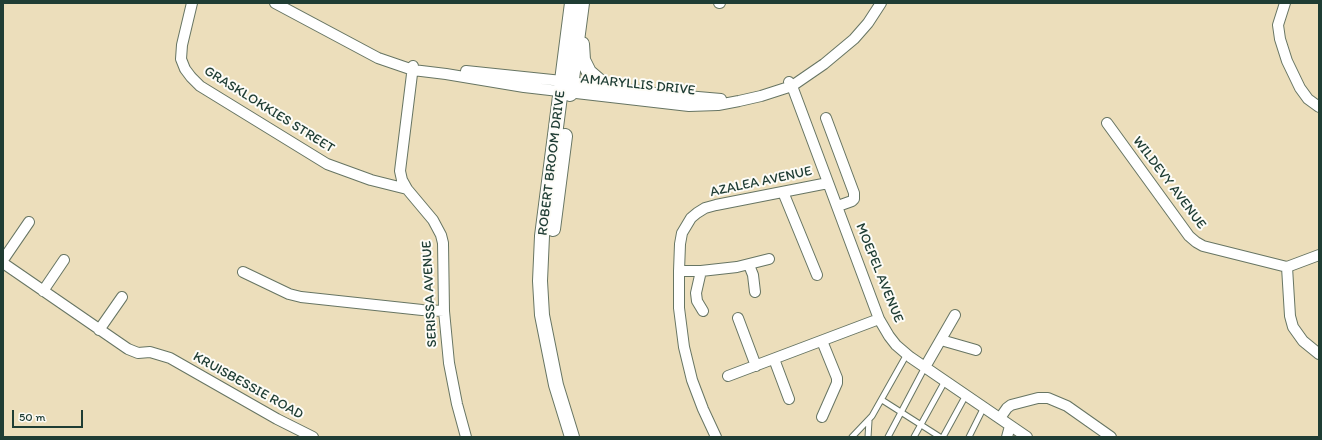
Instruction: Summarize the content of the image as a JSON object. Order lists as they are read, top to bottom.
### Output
{
  "streets": {
    "street": [
      "AMARYLLIS DRIVE",
      "GRASKLOKKIES STREET",
      "ROBERT BROOM DRIVE",
      "AZALEA AVENUE",
      "WILDEVY AVENUE",
      "MOEPEL AVENUE",
      "SERISSA AVENUE",
      "KRUISBESSIE ROAD"
    ]
  },
  "crossings": [
    ["AMARYLLIS DRIVE", "ROBERT BROOM DRIVE"],
    ["AMARYLLIS DRIVE", "MOEPEL AVENUE"],
    ["AMARYLLIS DRIVE", "SERISSA AVENUE"],
    ["GRASKLOKKIES STREET", "SERISSA AVENUE"],
    ["AZALEA AVENUE", "MOEPEL AVENUE"]
  ],
  "scale_bar": "50 m"
}
